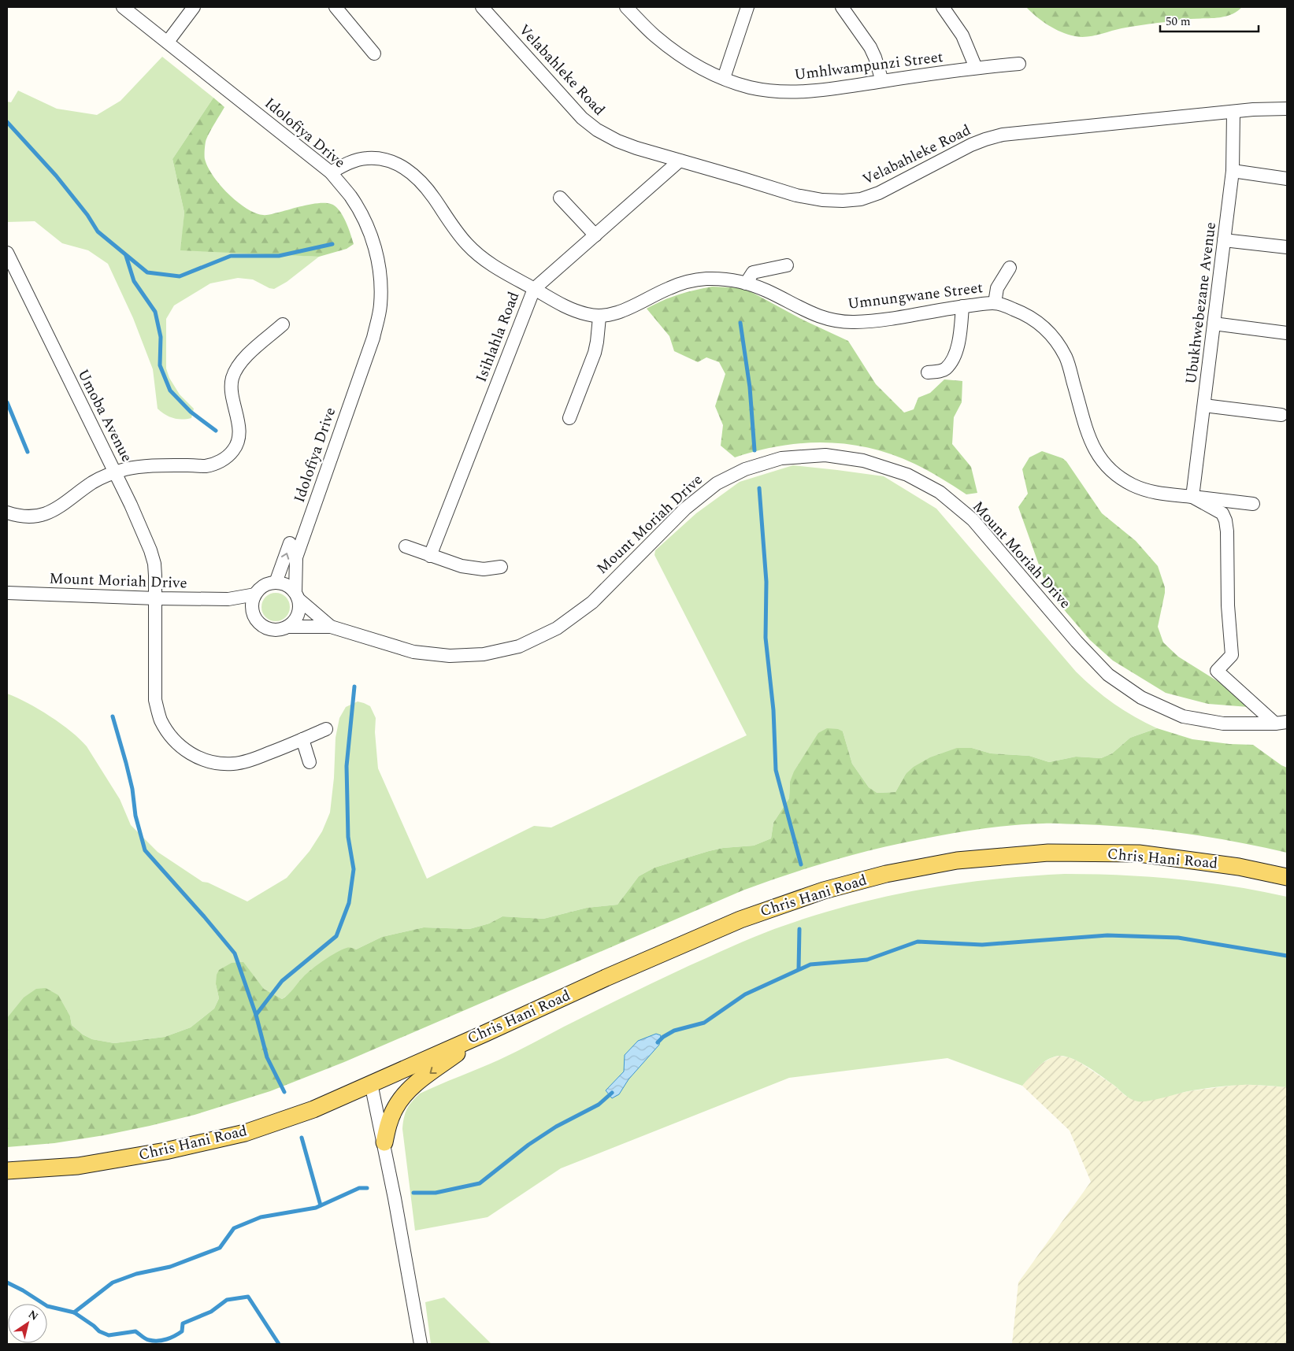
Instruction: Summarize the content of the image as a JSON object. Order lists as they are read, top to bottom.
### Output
{
  "streets": {
    "main road": ["Chris Hani Road"],
    "street": [
      "Umhlwampunzi Street",
      "Velabahleke Road",
      "Idolofiya Drive",
      "Umnungwane Street",
      "Ubukhwebezane Avenue",
      "Isihlahla Road",
      "Umoba Avenue",
      "Mount Moriah Drive"
    ]
  },
  "crossings": [
    ["Velabahleke Road", "Ubukhwebezane Avenue"],
    ["Velabahleke Road", "Isihlahla Road"],
    ["Idolofiya Drive", "Umnungwane Street"],
    ["Idolofiya Drive", "Mount Moriah Drive"],
    ["Umnungwane Street", "Ubukhwebezane Avenue"],
    ["Umnungwane Street", "Isihlahla Road"],
    ["Umnungwane Street", "Mount Moriah Drive"],
    ["Umoba Avenue", "Mount Moriah Drive"]
  ],
  "scale_bar": "50 m",
  "north": "top right"
}
